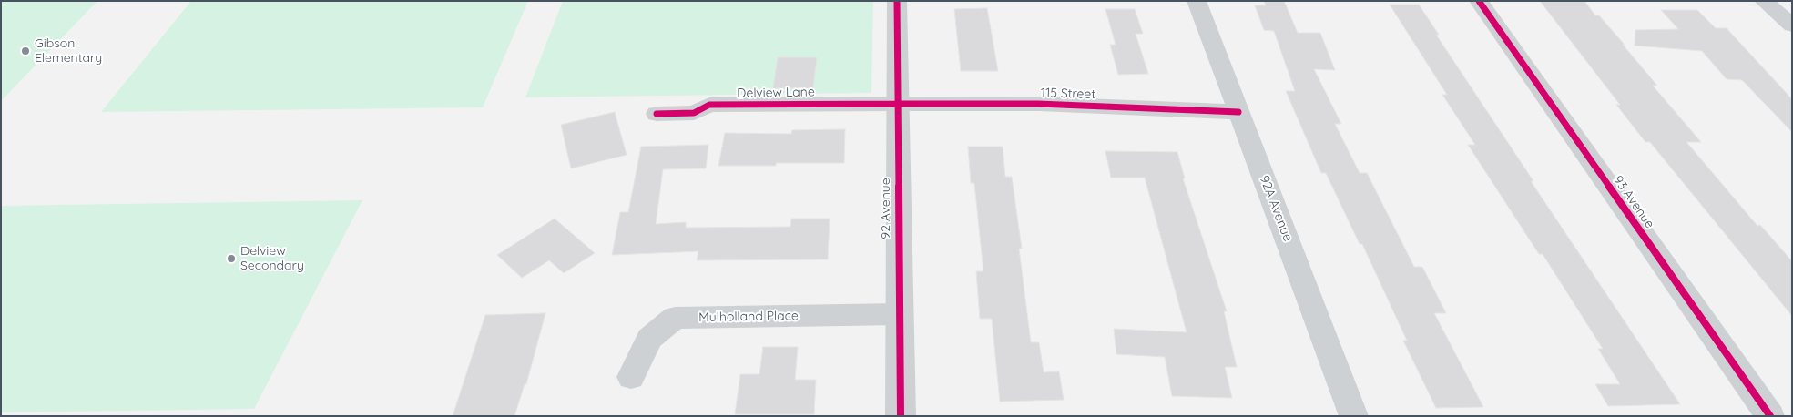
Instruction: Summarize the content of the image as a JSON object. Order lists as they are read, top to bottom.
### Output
{
  "streets": {
    "street": [
      "Delview Lane",
      "115 Street",
      "93 Avenue",
      "92 Avenue",
      "92A Avenue",
      "Mulholland Place"
    ]
  },
  "crossings": [
    ["Delview Lane", "115 Street"],
    ["Delview Lane", "92 Avenue"],
    ["115 Street", "92 Avenue"],
    ["115 Street", "92A Avenue"],
    ["92 Avenue", "Mulholland Place"]
  ],
  "places": ["Gibson Elementary", "Delview Secondary"]
}
